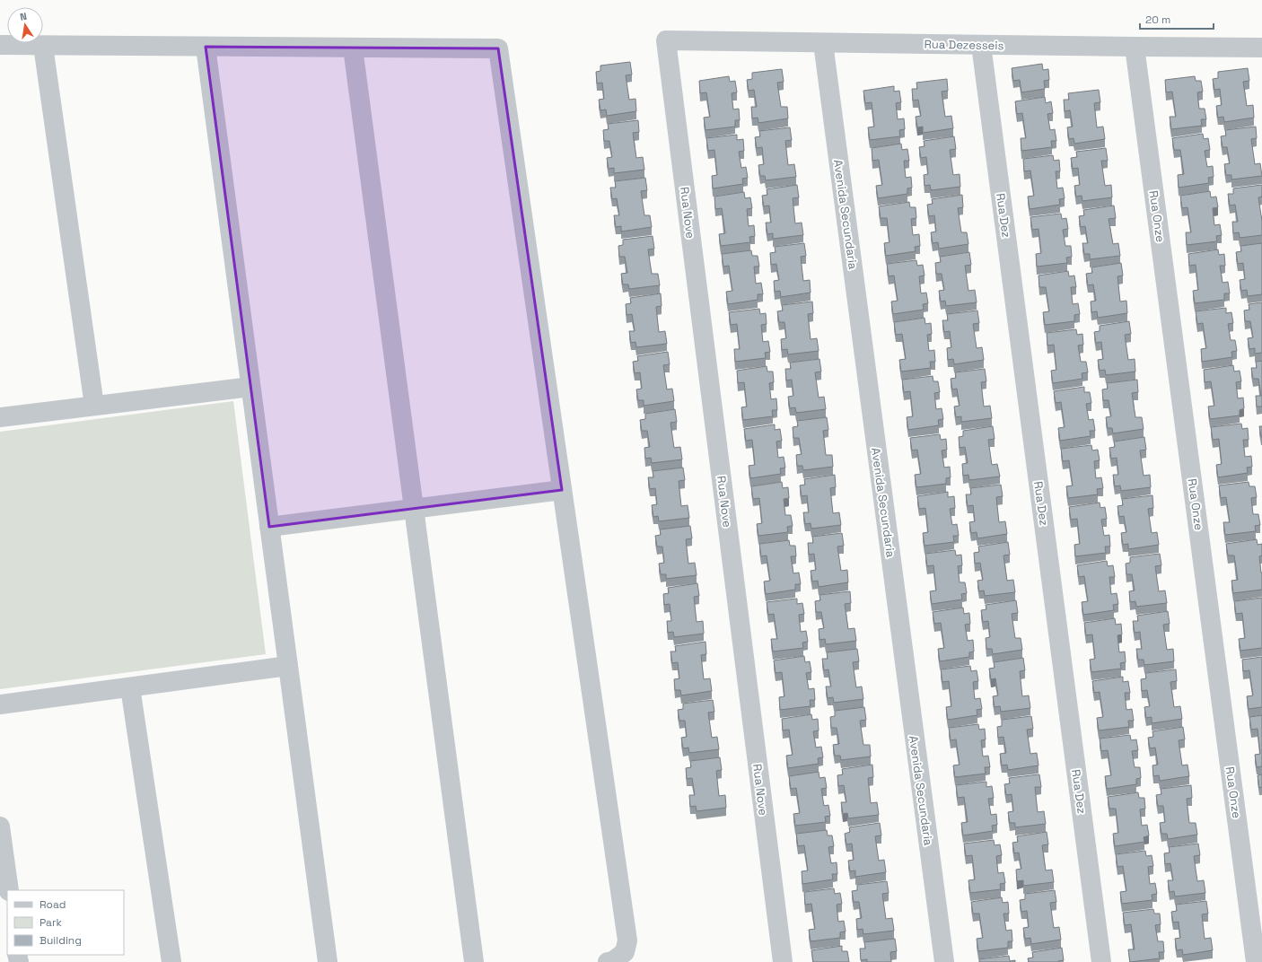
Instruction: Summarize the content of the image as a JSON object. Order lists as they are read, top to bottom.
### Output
{
  "streets": {
    "street": [
      "Rua Dezesseis",
      "Rua Nove",
      "Avenida Secundaria",
      "Rua Dez",
      "Rua Onze"
    ]
  },
  "crossings": [
    ["Rua Dezesseis", "Rua Nove"],
    ["Rua Dezesseis", "Avenida Secundaria"],
    ["Rua Dezesseis", "Rua Dez"],
    ["Rua Dezesseis", "Rua Onze"]
  ],
  "legend": ["Road", "Park", "Building"],
  "scale_bar": "20 m",
  "north": "top"
}
